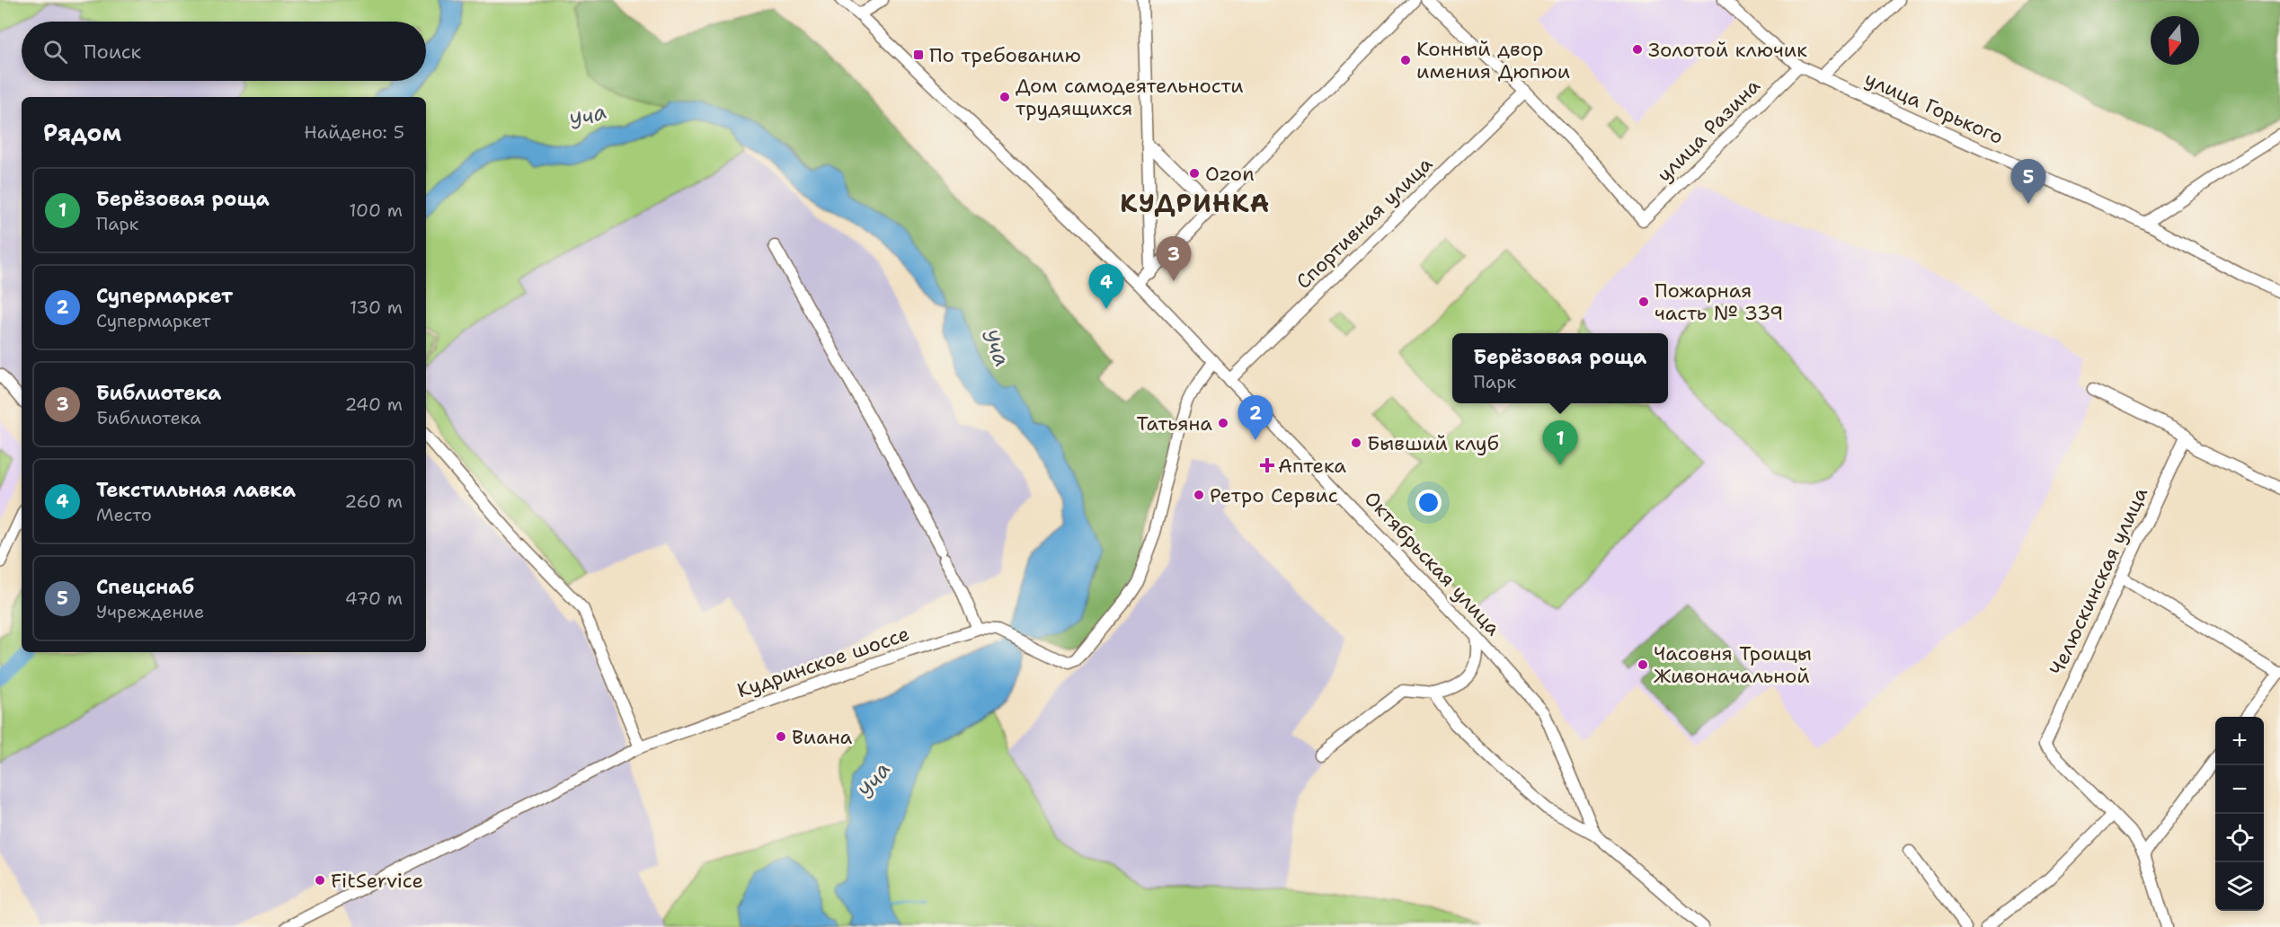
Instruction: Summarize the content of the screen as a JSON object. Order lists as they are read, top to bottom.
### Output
{
  "streets": {
    "street": [
      "улица Горького",
      "улица Разина",
      "Спортивная улица",
      "Октябрьская улица",
      "Челюскинская улица",
      "Кудринское шоссе"
    ]
  },
  "crossings": [
    ["улица Горького", "улица Разина"],
    ["улица Разина", "Спортивная улица"],
    ["Спортивная улица", "Октябрьская улица"],
    ["Октябрьская улица", "Кудринское шоссе"]
  ],
  "districts": ["КУДРИНКА"],
  "water": ["Уча"],
  "places": {
    "other": [
      "Золотой ключик",
      "Конный двор имения Дюпюи",
      "Дом самодеятельности трудящихся",
      "Ozon",
      "Пожарная часть № 339",
      "Татьяна",
      "Бывший клуб",
      "Ретро Сервис",
      "Часовня Троицы Живоначальной",
      "Виана",
      "FitService"
    ],
    "transit": ["По требованию"],
    "health": ["Аптека"]
  },
  "north": "bottom",
  "page": {
    "search": "Поиск",
    "heading": ["Рядом", "Найдено: 5"],
    "pins": [
      "5",
      "3",
      "4",
      "2",
      "1"
    ],
    "list": [
      {
        "mark": "1",
        "name": "Берёзовая роща",
        "note": "Парк",
        "value": "100 m"
      },
      {
        "mark": "2",
        "name": "Супермаркет",
        "note": "Супермаркет",
        "value": "130 m"
      },
      {
        "mark": "3",
        "name": "Библиотека",
        "note": "Библиотека",
        "value": "240 m"
      },
      {
        "mark": "4",
        "name": "Текстильная лавка",
        "note": "Место",
        "value": "260 m"
      },
      {
        "mark": "5",
        "name": "Спецснаб",
        "note": "Учреждение",
        "value": "470 m"
      }
    ],
    "popup": ["Берёзовая роща", "Парк"],
    "map_buttons": ["+", "−"]
  }
}
